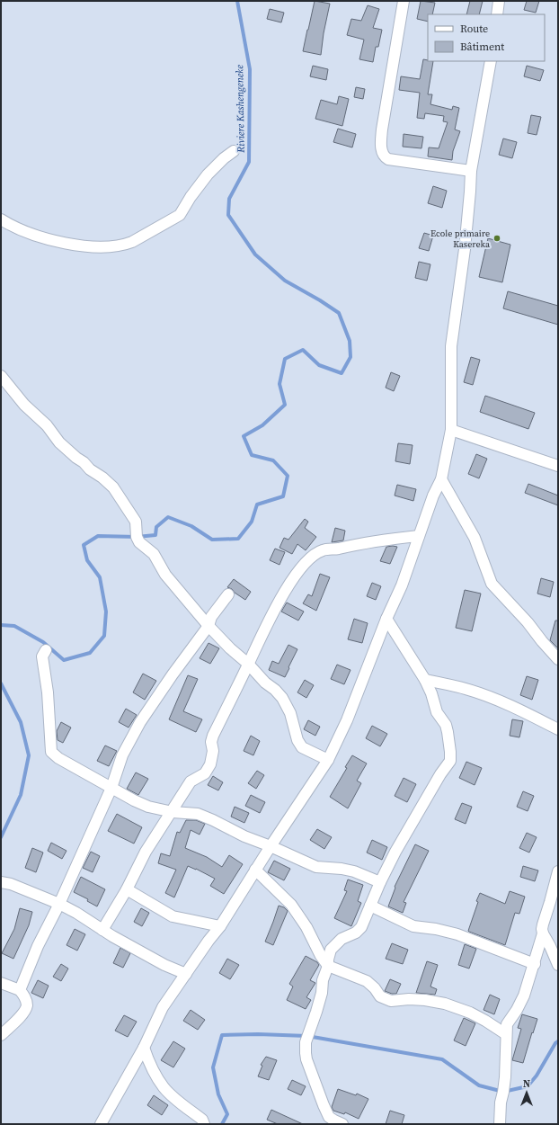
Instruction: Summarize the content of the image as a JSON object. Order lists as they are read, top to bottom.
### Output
{
  "water": ["Riviere Kashengeneke"],
  "places": ["Ecole primaire Kasereka"],
  "legend": ["Route", "Bâtiment"],
  "north": "top"
}
